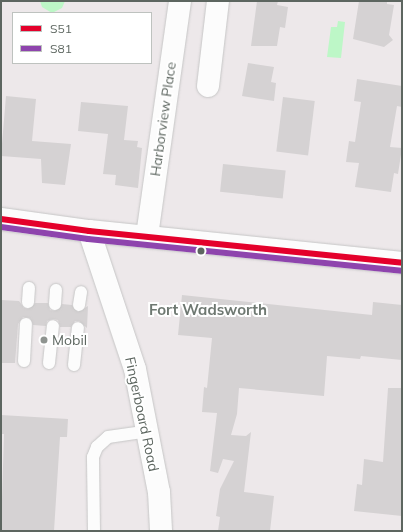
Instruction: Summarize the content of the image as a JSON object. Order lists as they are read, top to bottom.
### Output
{
  "streets": {
    "street": ["Harborview Place", "Fingerboard Road"]
  },
  "districts": ["Fort Wadsworth"],
  "places": ["Mobil"],
  "lines": ["transit line S51", "transit line S81"],
  "legend": ["S51", "S81"]
}
